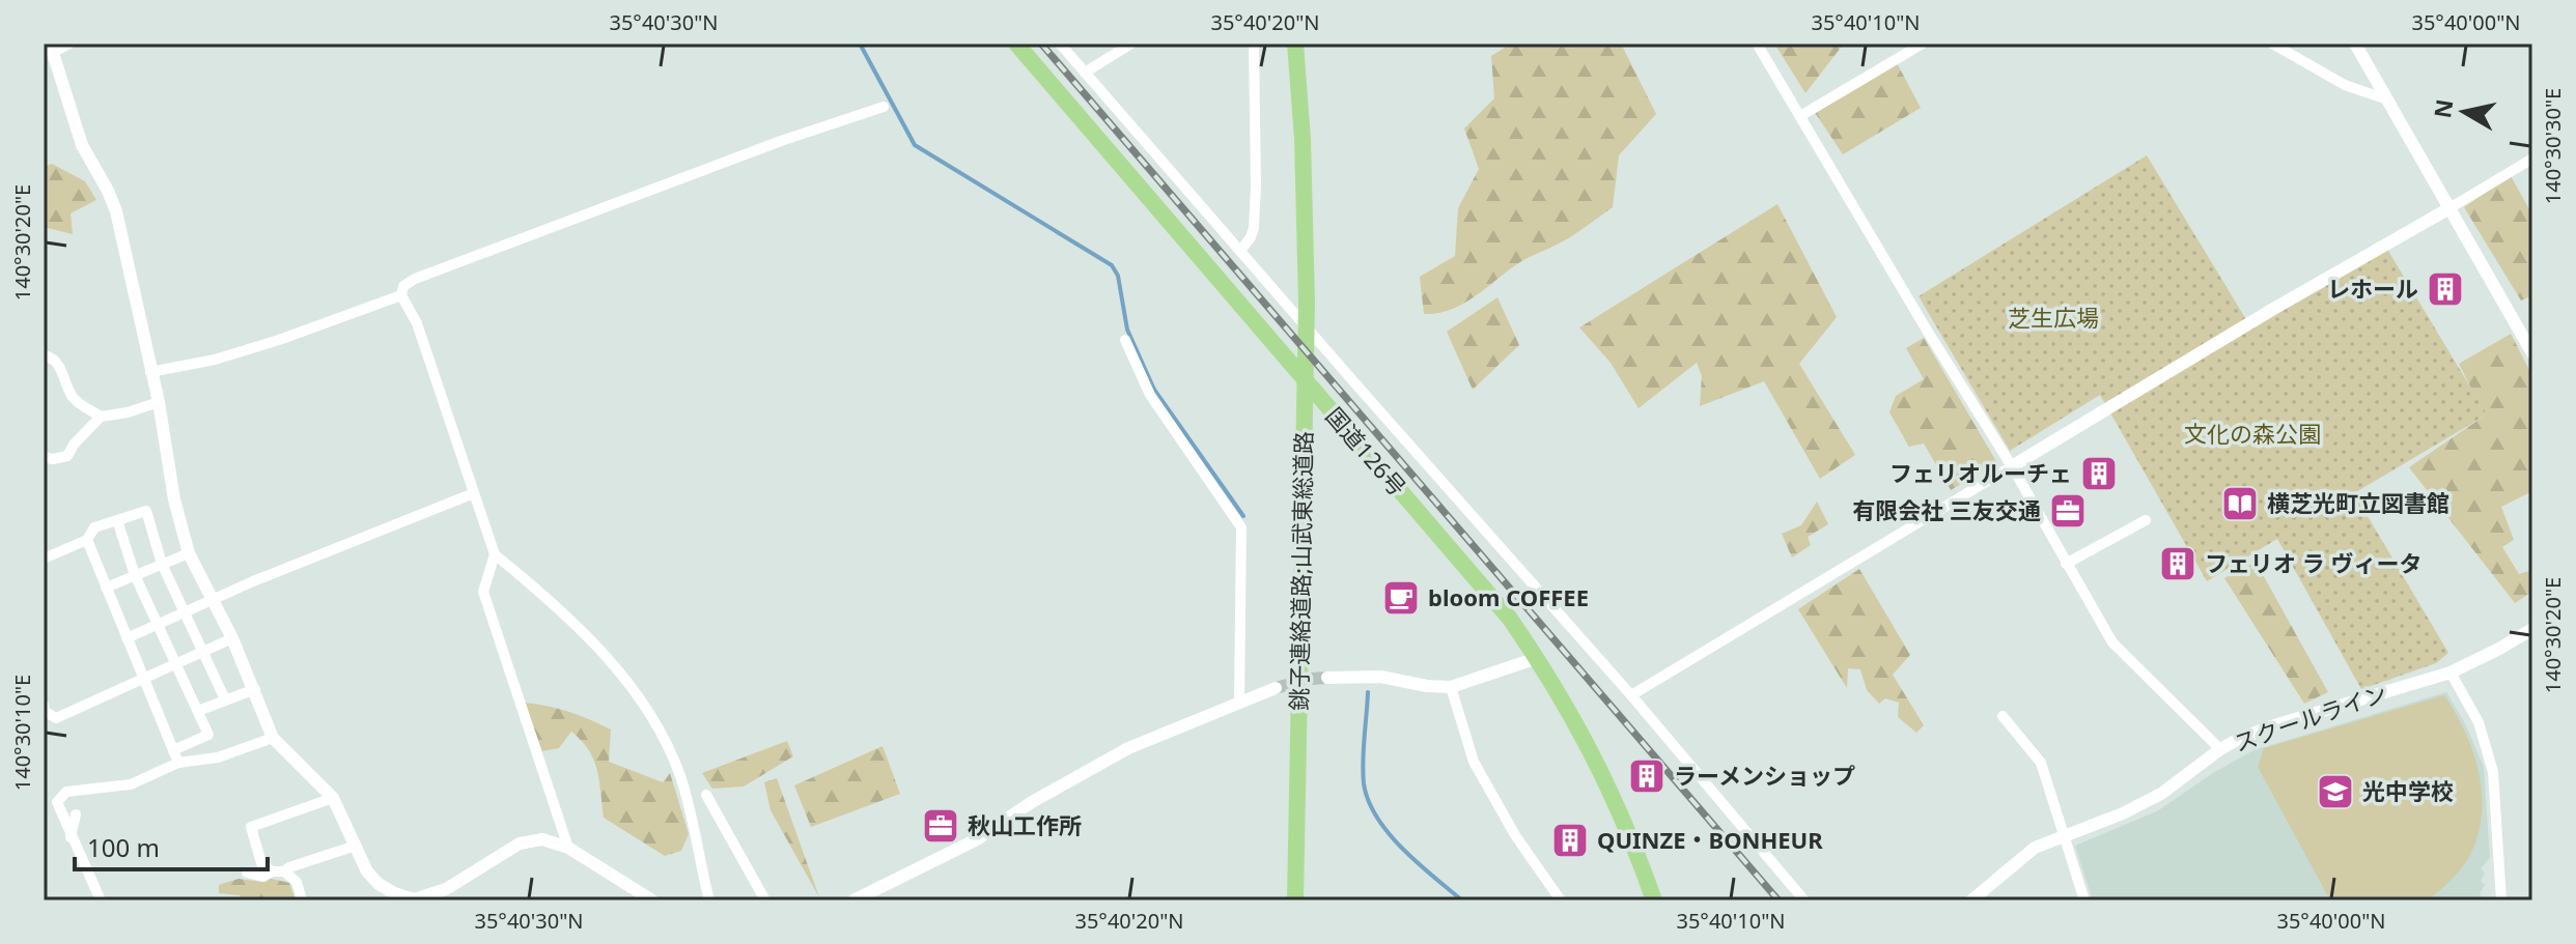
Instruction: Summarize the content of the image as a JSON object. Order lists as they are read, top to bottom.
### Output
{
  "streets": {
    "highway": ["国道126号", "銚子連絡道路;山武東総道路"],
    "street": ["スクールライン"]
  },
  "parks": ["芝生広場", "文化の森公園"],
  "places": {
    "building": [
      "レホール",
      "フェリオルーチェ",
      "フェリオ ラ ヴィータ",
      "ラーメンショップ",
      "QUINZE・BONHEUR"
    ],
    "library": ["横芝光町立図書館"],
    "office": ["有限会社 三友交通", "秋山工作所"],
    "cafe": ["bloom COFFEE"],
    "school or university": ["光中学校"]
  },
  "scale_bar": "100 m",
  "north": "left",
  "coordinates": [
    "35°40'30\"N",
    "35°40'20\"N",
    "35°40'10\"N",
    "35°40'00\"N",
    "140°30'30\"E",
    "140°30'20\"E",
    "140°30'10\"E"
  ]
}
